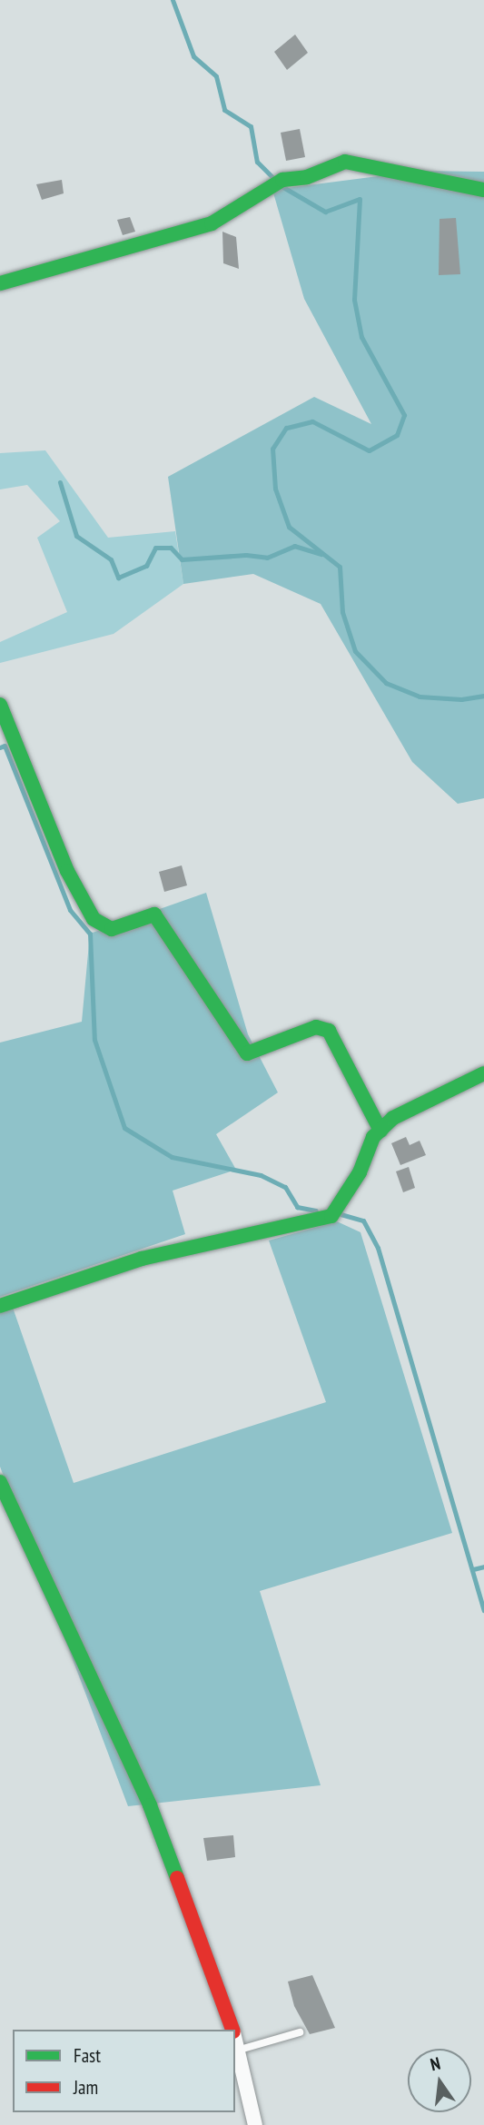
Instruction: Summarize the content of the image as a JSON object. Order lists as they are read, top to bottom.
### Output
{
  "legend": ["Fast", "Jam"],
  "north": "top"
}
